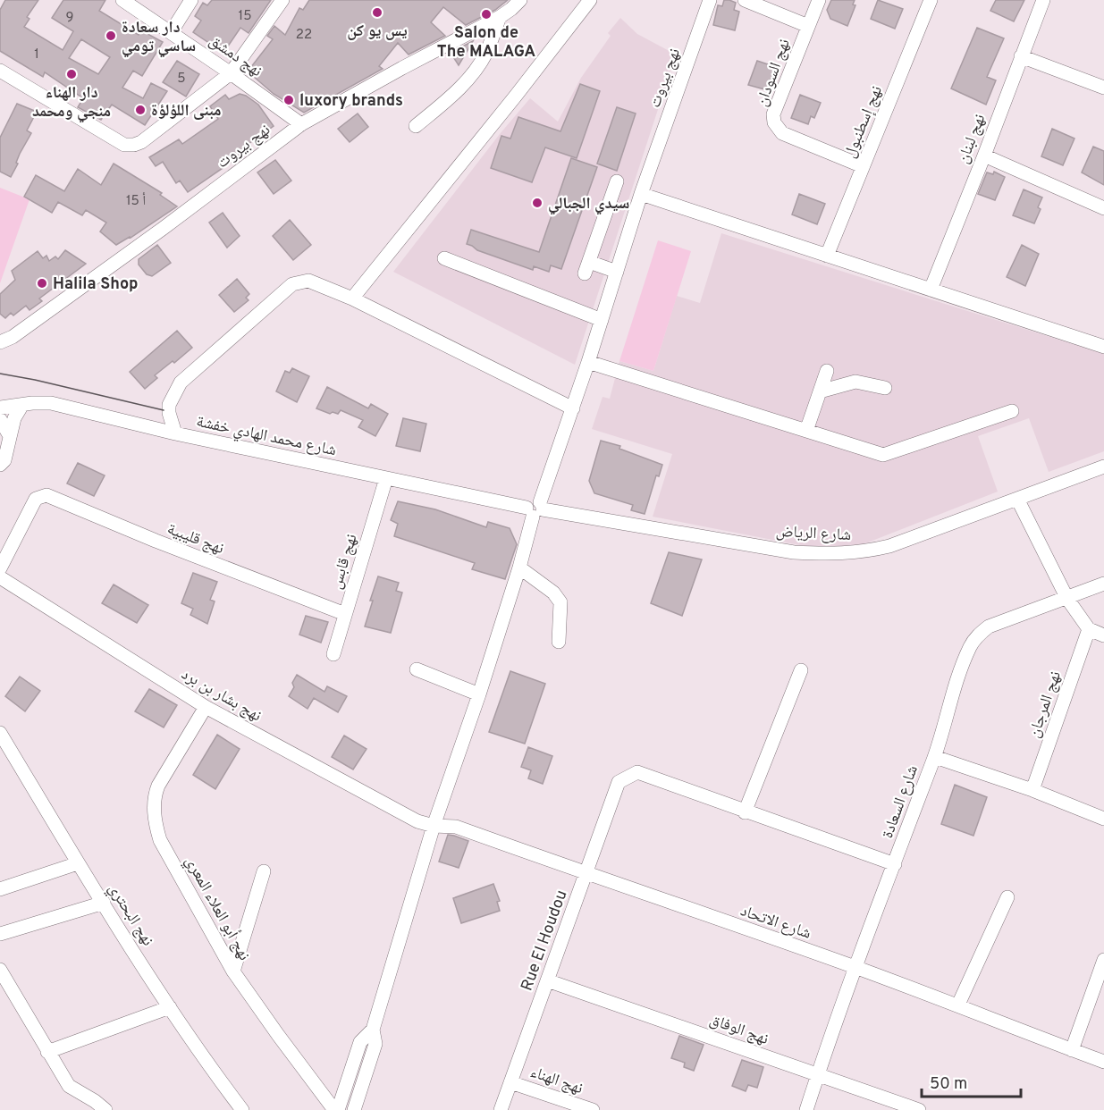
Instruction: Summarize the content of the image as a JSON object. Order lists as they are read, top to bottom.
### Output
{
  "streets": {
    "street": [
      "نهج دمشق",
      "نهج السودان",
      "نهج بيروت",
      "نهج إسطنبول",
      "نهج لبنان",
      "شارع محمد الهادي خفشة",
      "شارع الرياض",
      "نهج قليبية",
      "نهج قابس",
      "نهج بشار بن برد",
      "نهج المرجان",
      "شارع السعادة",
      "نهج أبو العلاء المعري",
      "نهج البحتري",
      "شارع الاتحاد",
      "Rue El Houdou",
      "نهج الوفاق",
      "نهج الهناء"
    ]
  },
  "crossings": [
    ["نهج دمشق", "نهج بيروت"],
    ["نهج السودان", "نهج إسطنبول"],
    ["نهج بيروت", "شارع محمد الهادي خفشة"],
    ["نهج بيروت", "شارع الرياض"],
    ["نهج بيروت", "نهج بشار بن برد"],
    ["نهج بيروت", "شارع الاتحاد"],
    ["شارع محمد الهادي خفشة", "شارع الرياض"],
    ["شارع محمد الهادي خفشة", "نهج قابس"],
    ["نهج قليبية", "نهج قابس"],
    ["نهج بشار بن برد", "نهج أبو العلاء المعري"],
    ["نهج بشار بن برد", "شارع الاتحاد"],
    ["شارع السعادة", "شارع الاتحاد"],
    ["شارع السعادة", "نهج الوفاق"],
    ["شارع الاتحاد", "Rue El Houdou"],
    ["Rue El Houdou", "نهج الوفاق"],
    ["Rue El Houdou", "نهج الهناء"]
  ],
  "places": [
    "يس يو كن",
    "Salon de The MALAGA",
    "دار سعادة ساسي تومي",
    "دار الهناء منجي ومحمد",
    "luxory brands",
    "مبنى اللؤلؤة",
    "سيدي الجبالي",
    "Halila Shop"
  ],
  "house_numbers": [
    "15",
    "9",
    "22",
    "1",
    "5",
    "15 أ"
  ],
  "scale_bar": "50 m"
}
